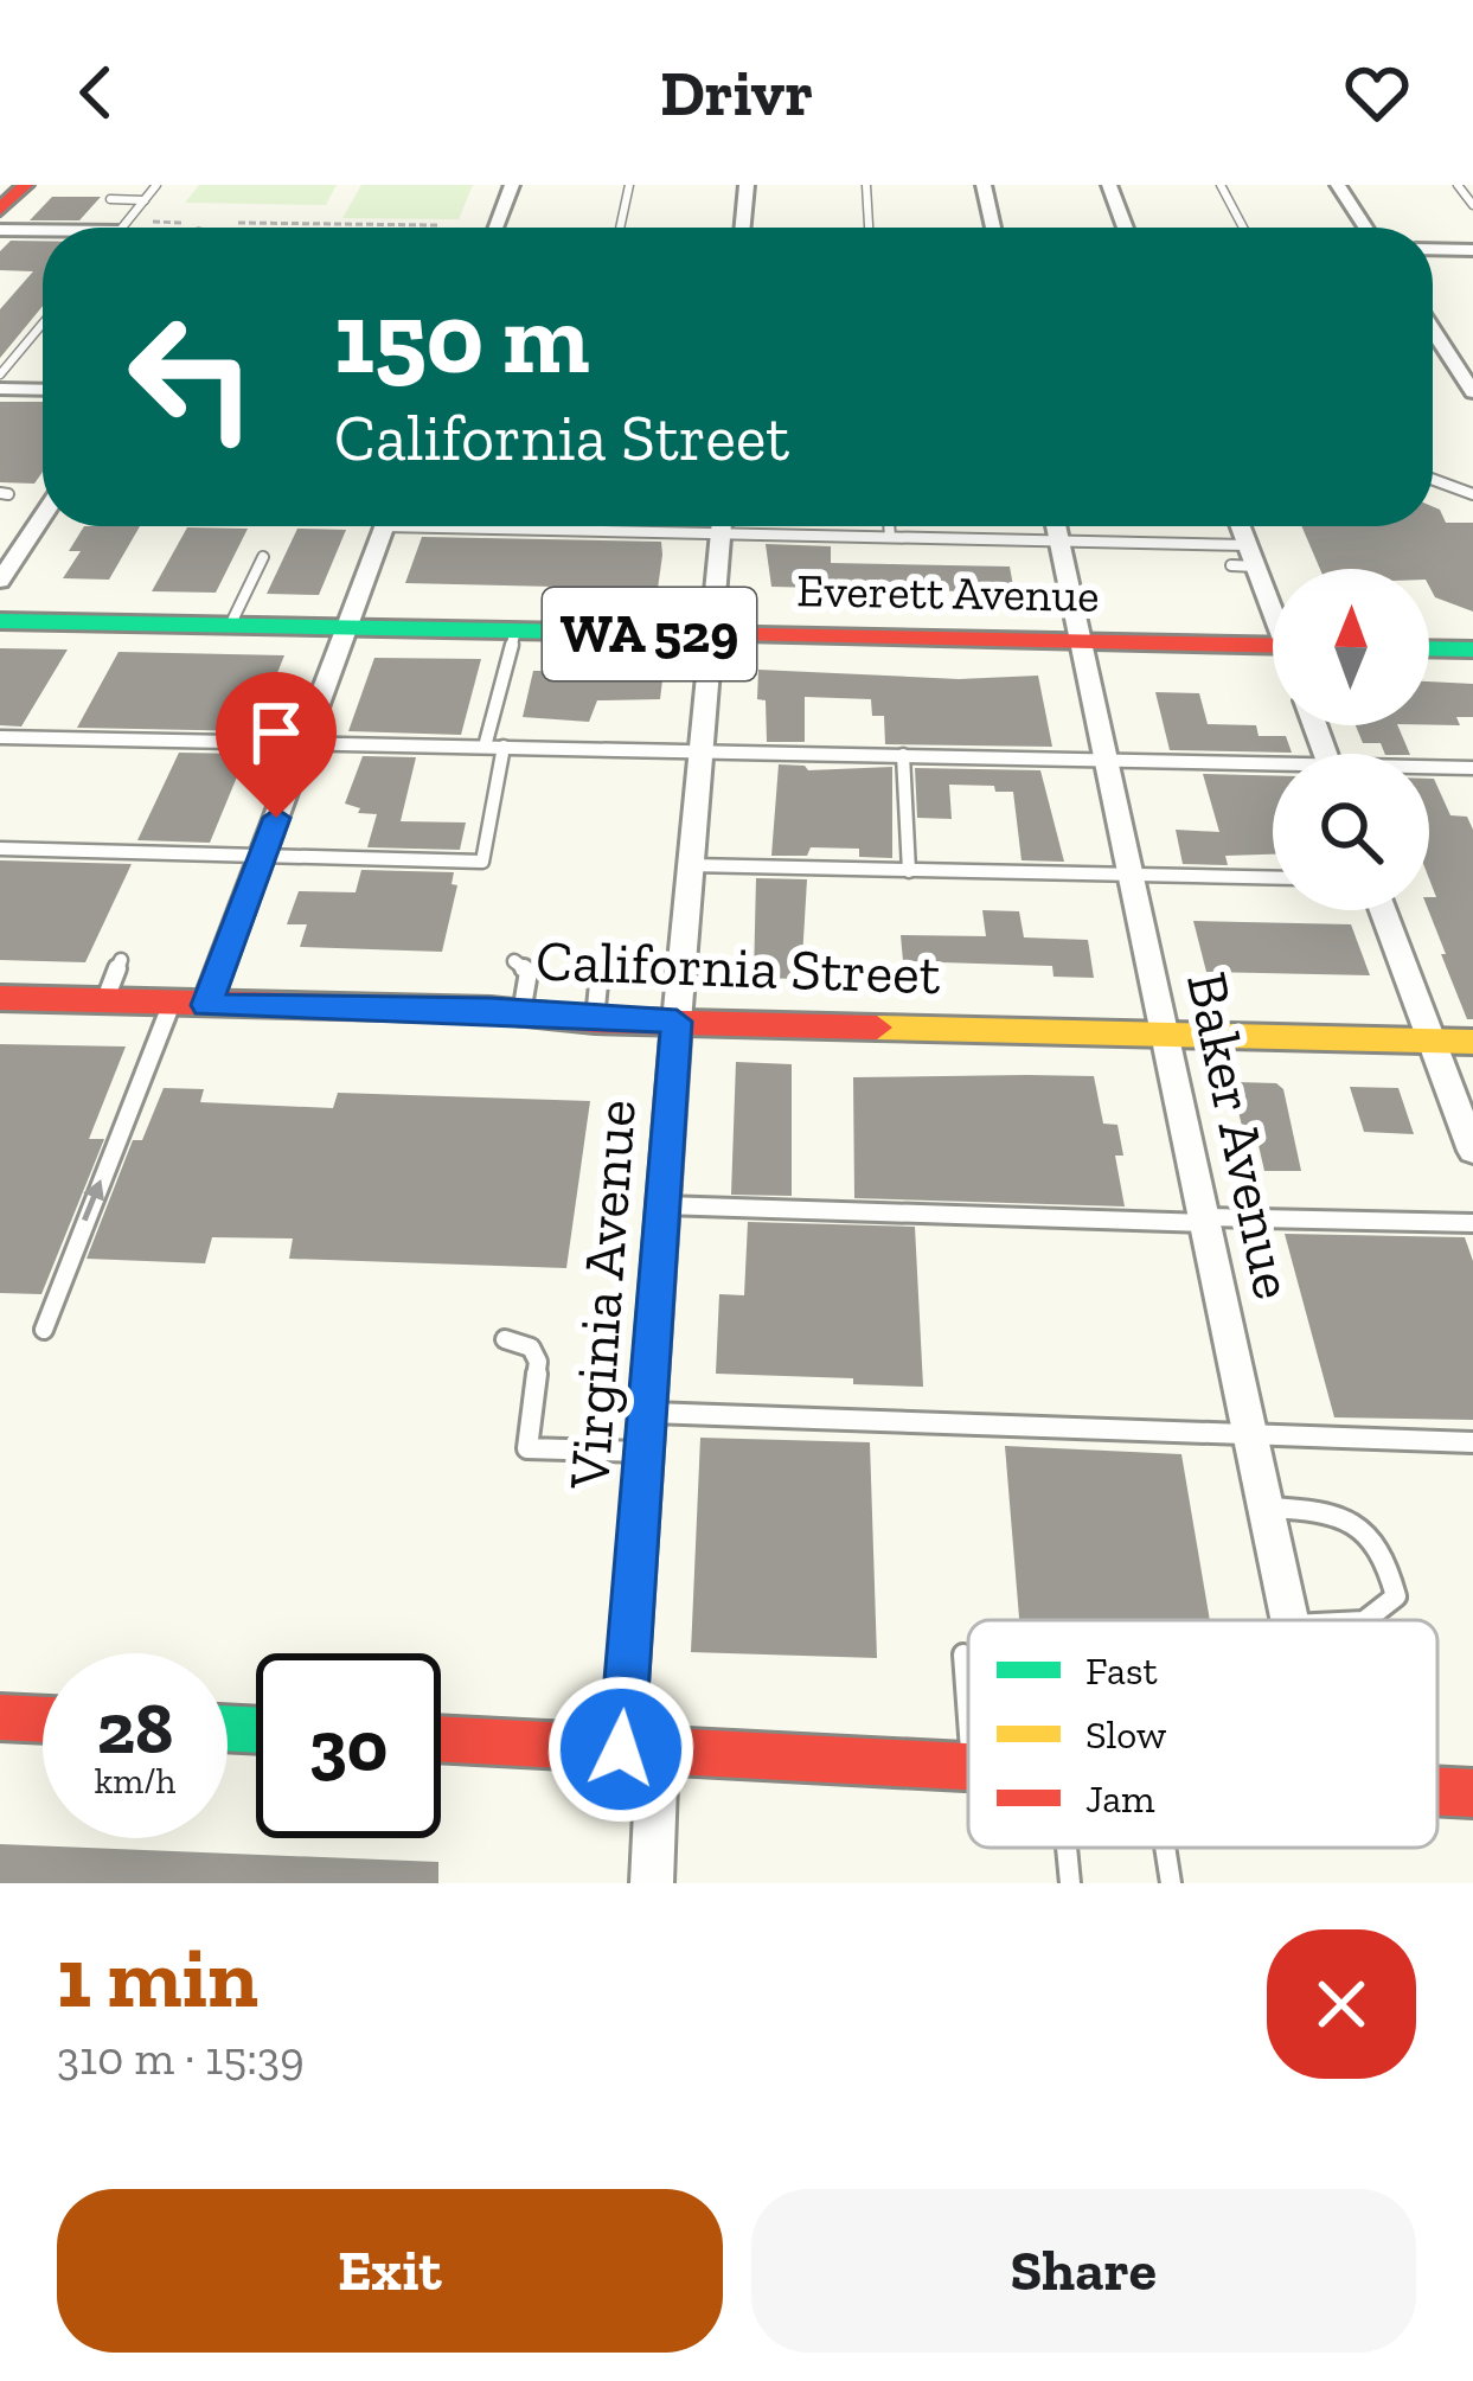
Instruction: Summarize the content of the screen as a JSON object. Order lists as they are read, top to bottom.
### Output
{
  "streets": {
    "main road": ["Everett Avenue", "WA 529", "California Street"],
    "street": ["Baker Avenue", "Virginia Avenue"]
  },
  "crossings": [
    ["Everett Avenue", "Baker Avenue"],
    ["Everett Avenue", "Virginia Avenue"],
    ["California Street", "Baker Avenue"],
    ["California Street", "Virginia Avenue"]
  ],
  "legend": ["Fast", "Slow", "Jam"],
  "north": "top",
  "page": {
    "header": "Drivr",
    "turn": ["150 m", "California Street"],
    "speed": "28 km/h",
    "limit": "30",
    "heading": ["1 min", "310 m · 15:39"],
    "buttons": ["Exit", "Share"]
  }
}
